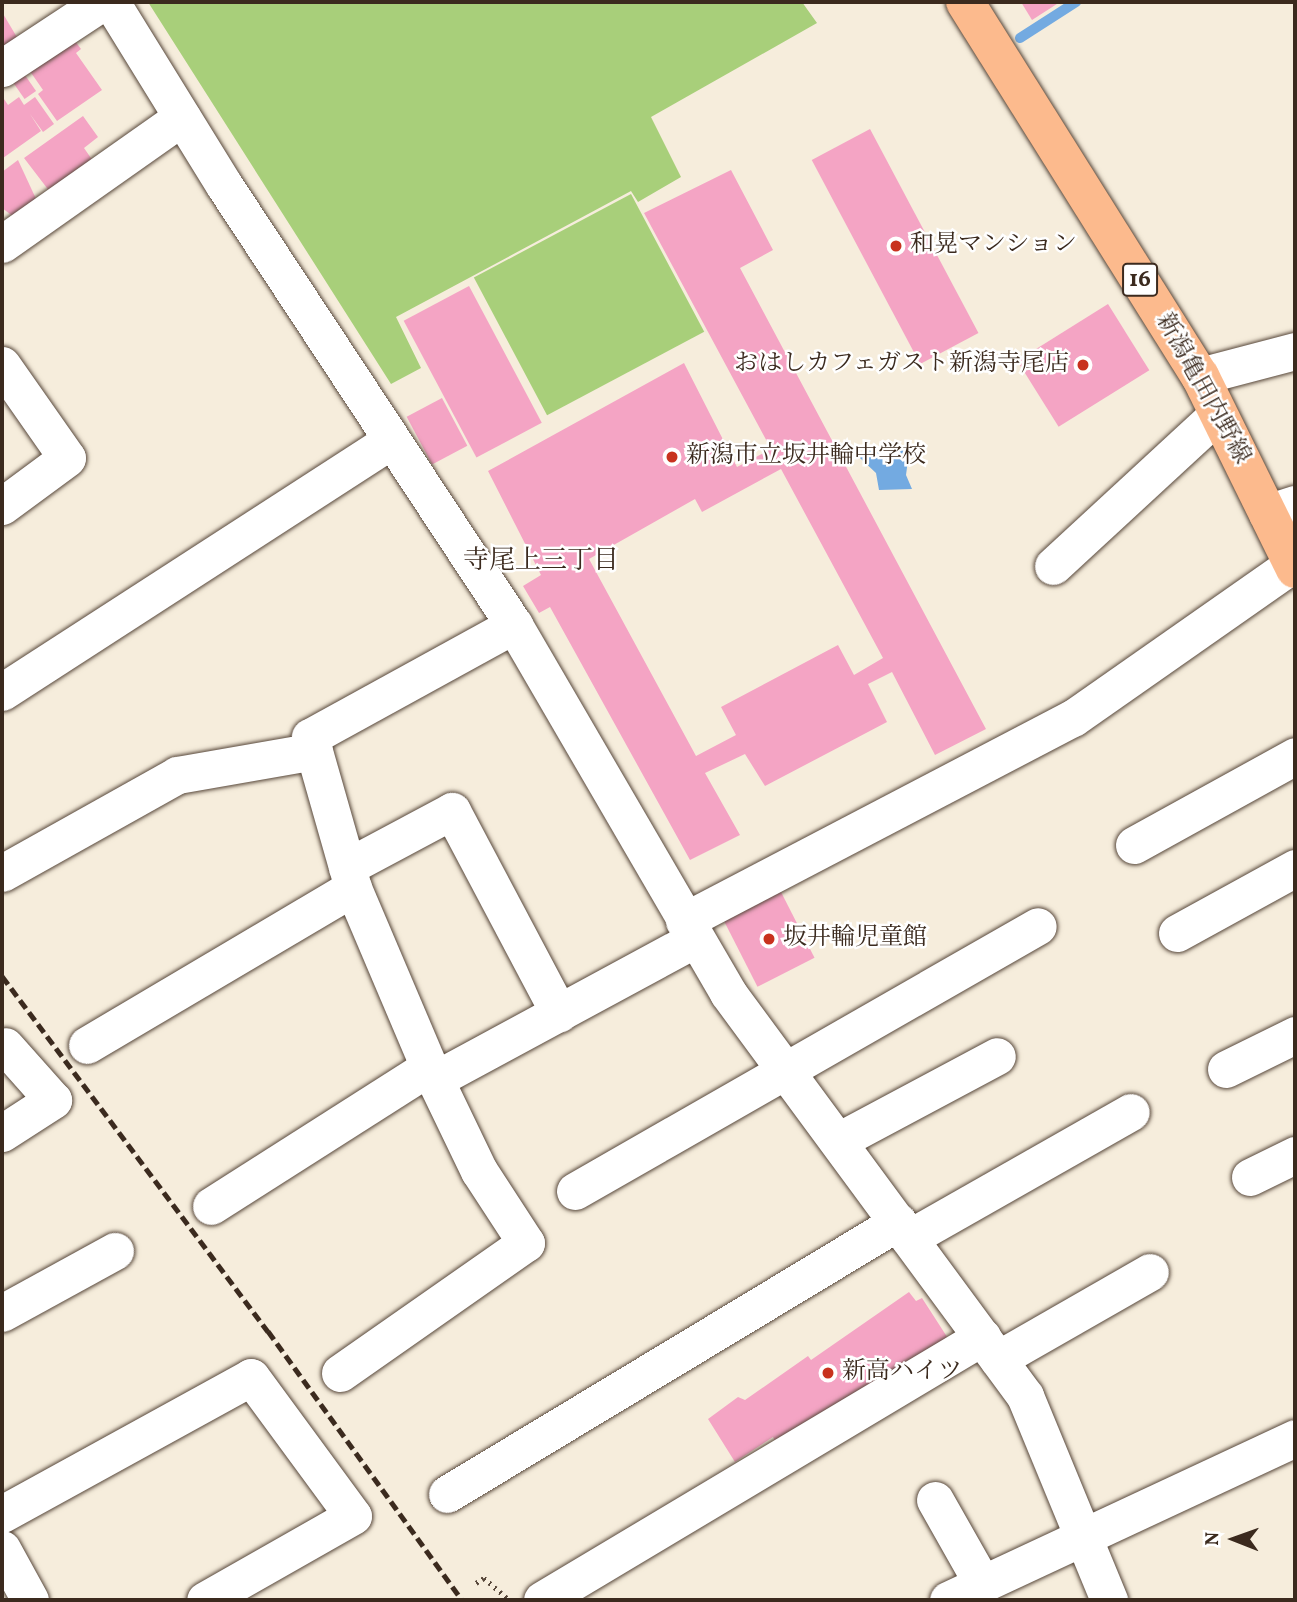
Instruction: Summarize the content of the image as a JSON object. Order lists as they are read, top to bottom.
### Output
{
  "streets": {
    "main road": ["16", "新潟亀田内野線"]
  },
  "districts": ["寺尾上三丁目"],
  "places": [
    "和晃マンション",
    "おはしカフェガスト新潟寺尾店",
    "新潟市立坂井輪中学校",
    "坂井輪児童館",
    "新高ハイツ"
  ],
  "north": "left"
}
